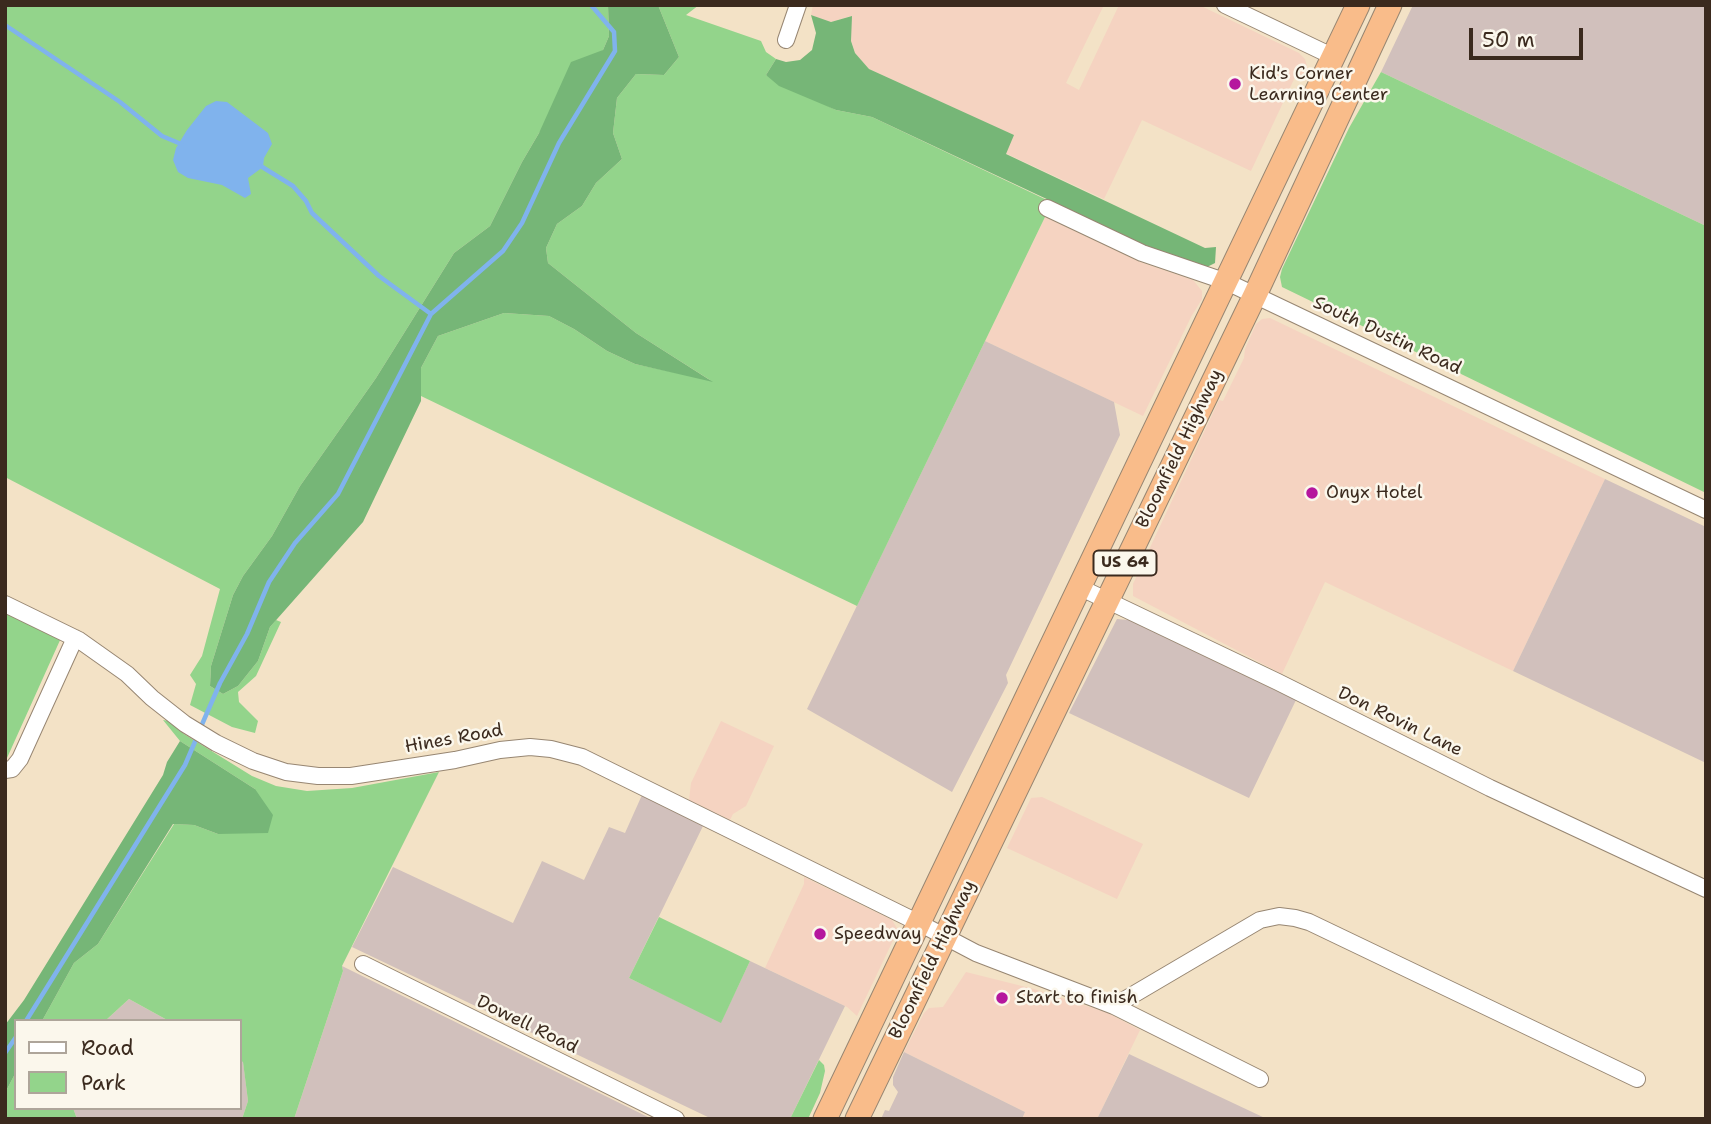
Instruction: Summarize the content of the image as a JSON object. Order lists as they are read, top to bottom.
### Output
{
  "streets": {
    "highway": ["Bloomfield Highway", "US 64"],
    "street": [
      "South Dustin Road",
      "Don Rovin Lane",
      "Hines Road",
      "Dowell Road"
    ]
  },
  "crossings": [
    ["South Dustin Road", "Bloomfield Highway"],
    ["Bloomfield Highway", "Don Rovin Lane"],
    ["Bloomfield Highway", "Hines Road"]
  ],
  "places": [
    "Kid's Corner Learning Center",
    "Onyx Hotel",
    "Speedway",
    "Start to finish"
  ],
  "legend": ["Road", "Park"],
  "scale_bar": "50 m"
}
